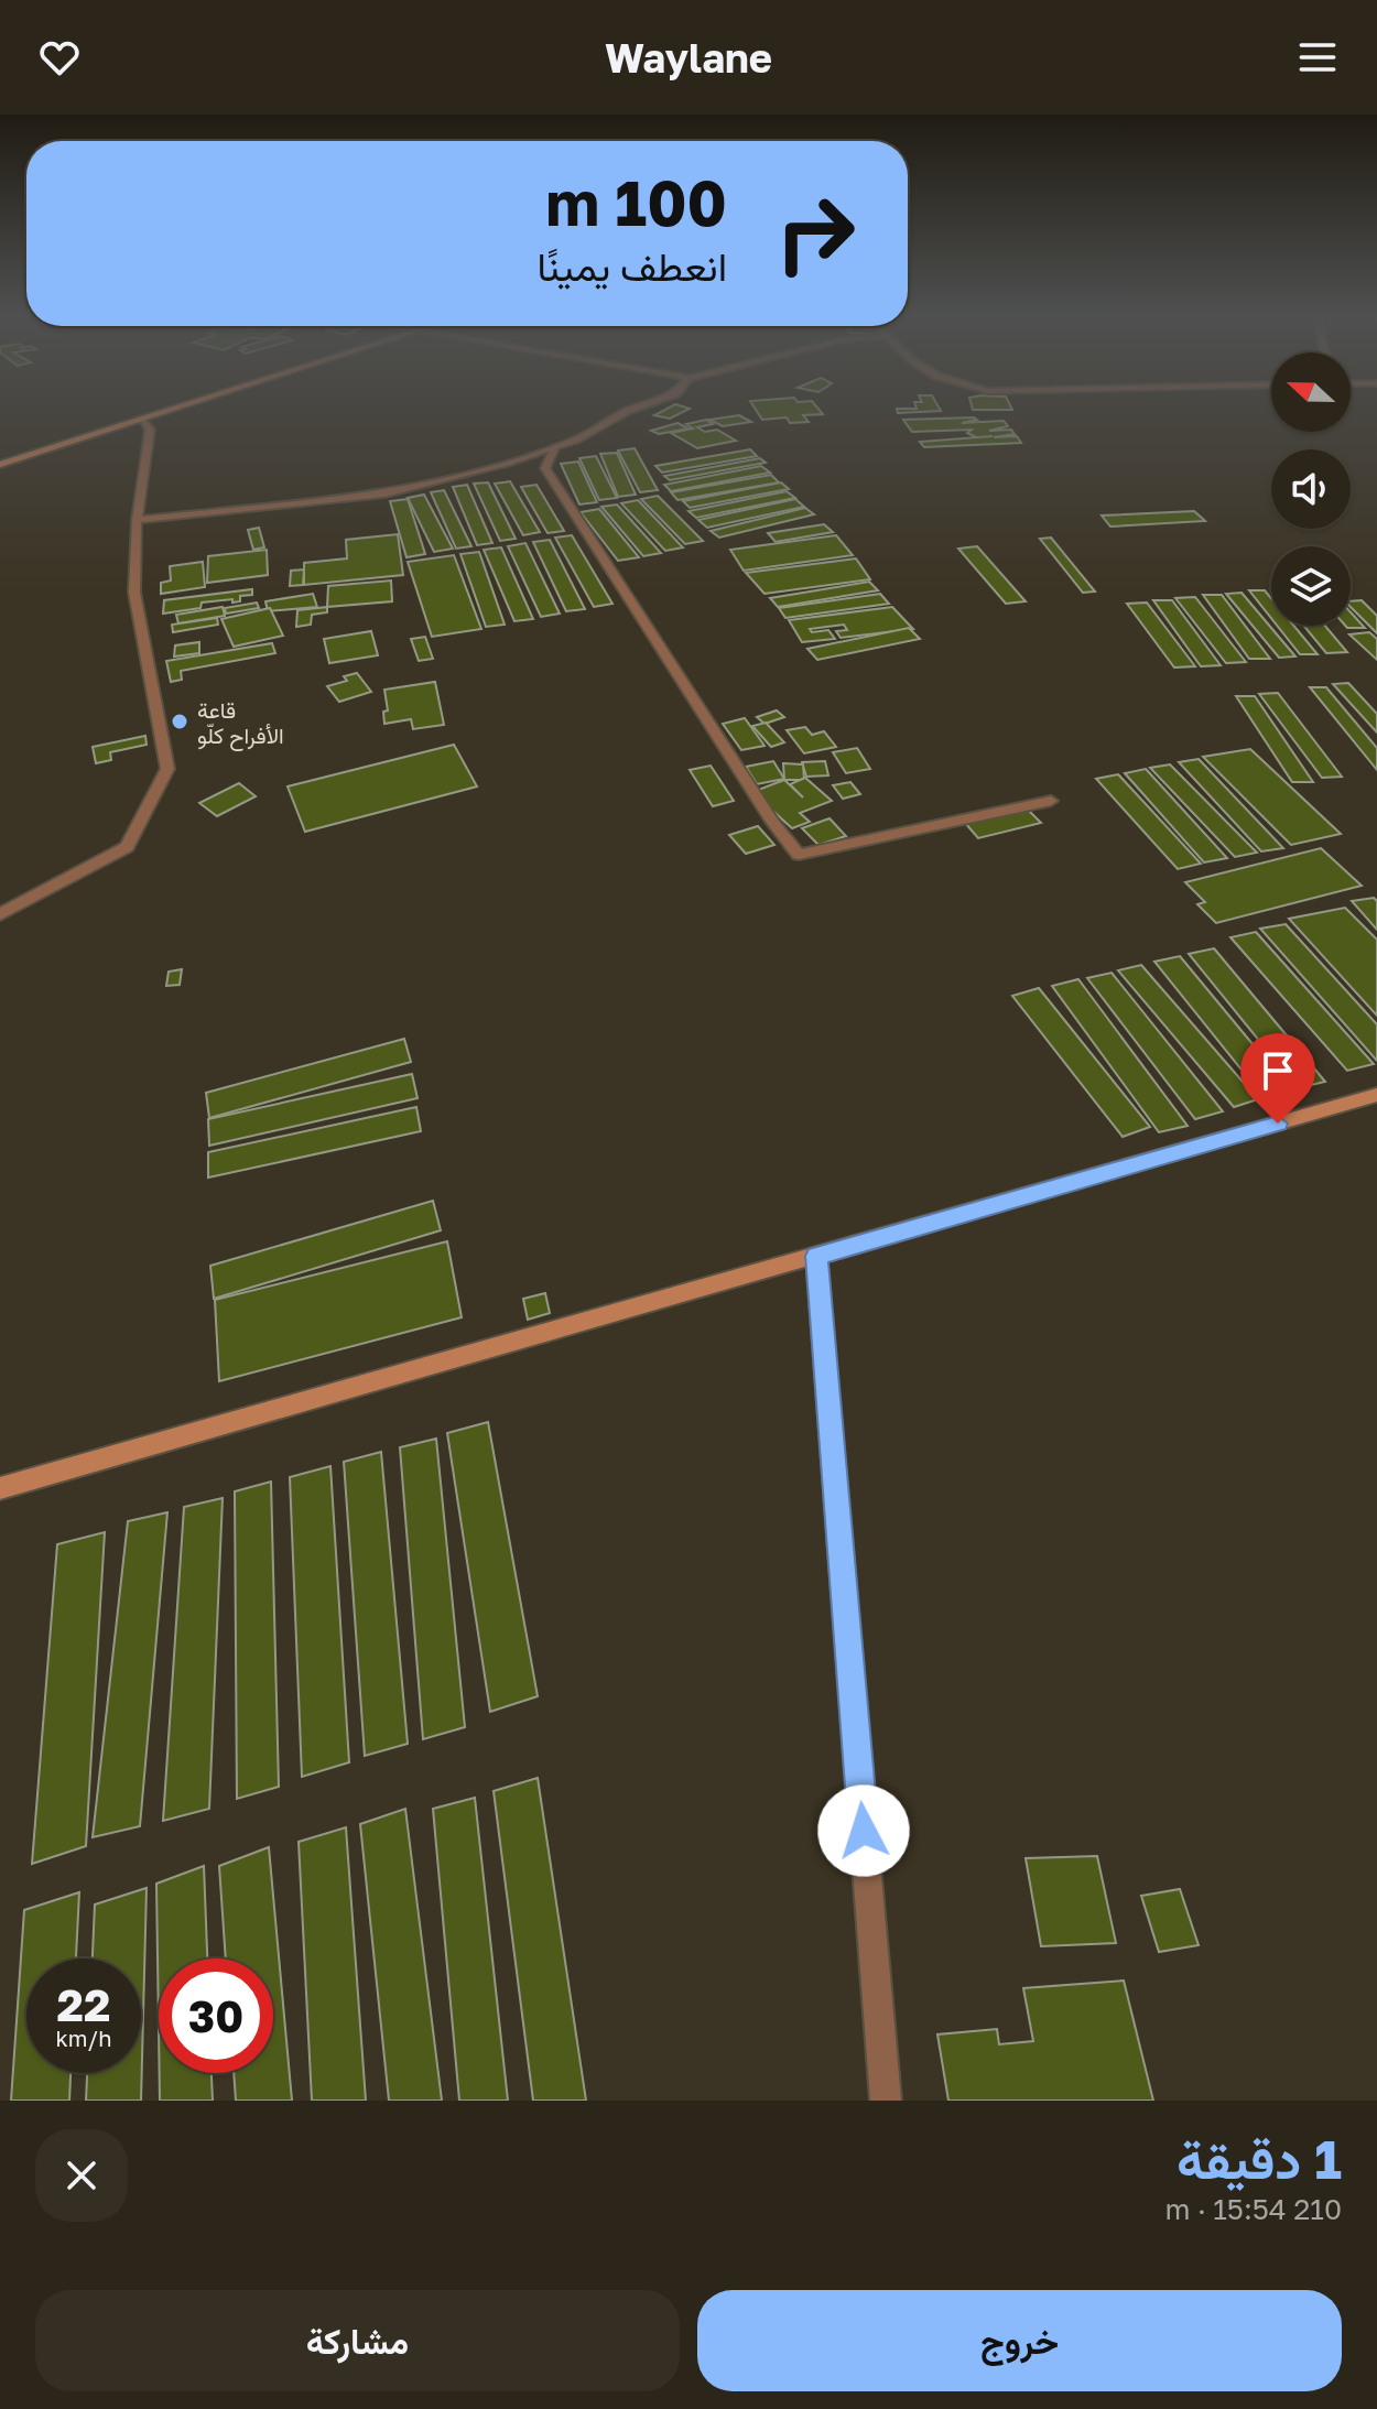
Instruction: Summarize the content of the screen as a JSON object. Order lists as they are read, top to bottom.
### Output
{
  "places": ["قاعة الأفراح كلّو"],
  "north": "left",
  "page": {
    "header": "Waylane",
    "turn": ["100 m", "انعطف يمينًا"],
    "speed": "22 km/h",
    "limit": "30",
    "heading": ["1 دقيقة", "210 m · 15:54"],
    "buttons": ["خروج", "مشاركة"]
  }
}
